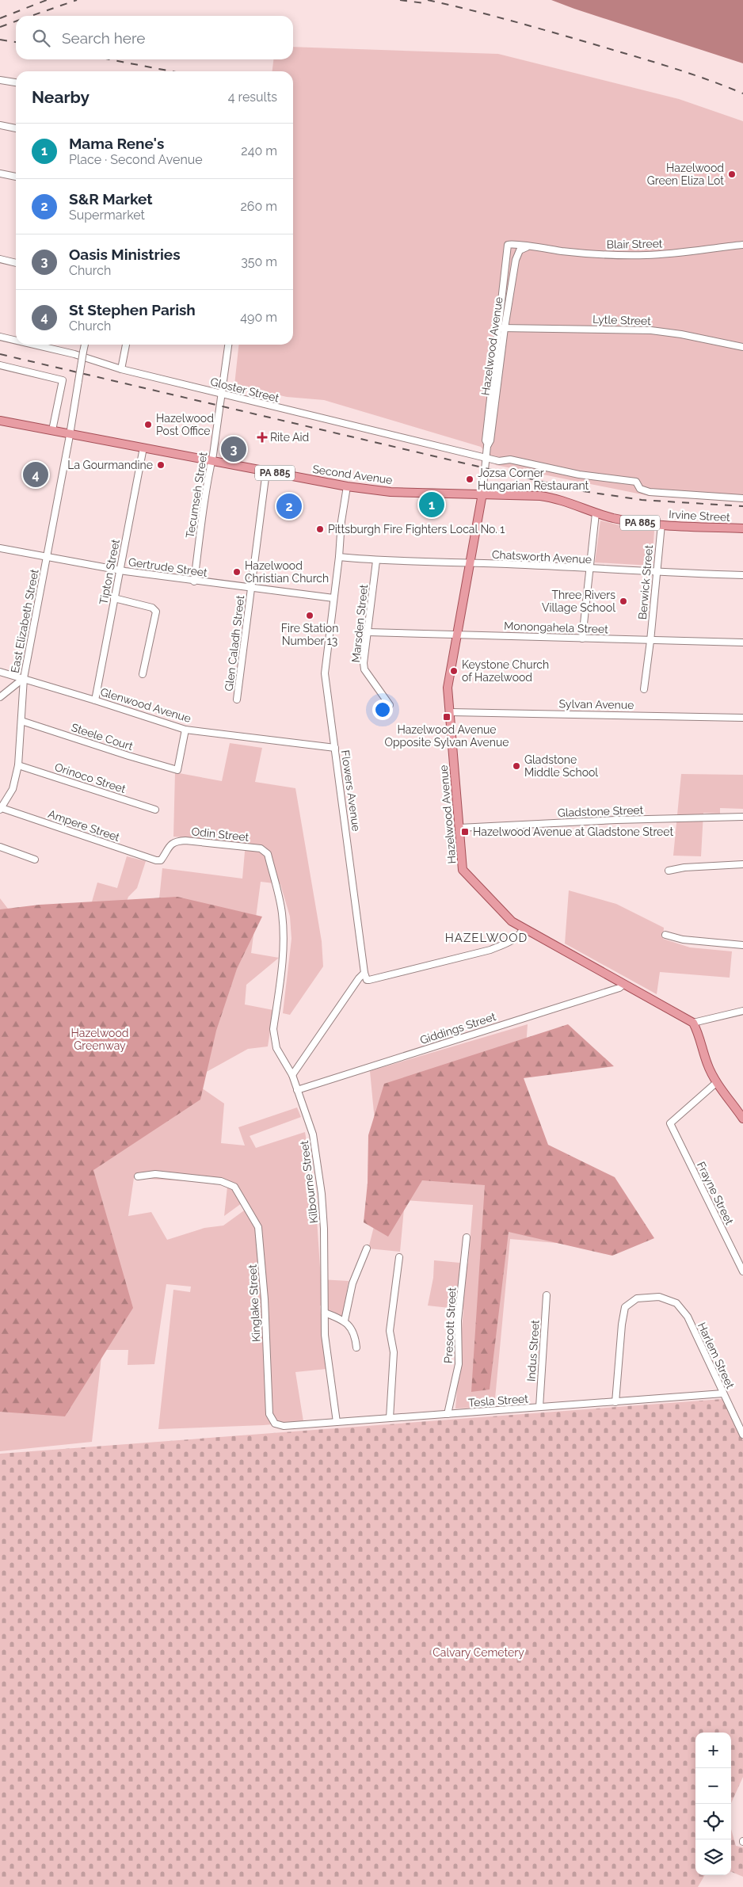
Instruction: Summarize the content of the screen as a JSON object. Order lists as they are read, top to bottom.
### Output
{
  "streets": {
    "main road": [
      "Hazelwood Avenue",
      "PA 885",
      "Second Avenue",
      "Irvine Street"
    ],
    "street": [
      "Blair Street",
      "Lytle Street",
      "Gloster Street",
      "Tecumseh Street",
      "Chatsworth Avenue",
      "Gertrude Street",
      "Tipton Street",
      "Berwick Street",
      "East Elizabeth Street",
      "Marsden Street",
      "Monongahela Street",
      "Glen Caladh Street",
      "Sylvan Avenue",
      "Glenwood Avenue",
      "Steele Court",
      "Orinoco Street",
      "Flowers Avenue",
      "Gladstone Street",
      "Ampere Street",
      "Odin Street",
      "Giddings Street",
      "Kilbourne Street",
      "Frayne Street",
      "Kinglake Street",
      "Prescott Street",
      "Indus Street",
      "Harlem Street",
      "Tesla Street"
    ]
  },
  "crossings": [
    ["Blair Street", "Hazelwood Avenue"],
    ["Lytle Street", "Hazelwood Avenue"],
    ["Hazelwood Avenue", "Gloster Street"],
    ["Hazelwood Avenue", "Second Avenue"],
    ["Hazelwood Avenue", "Chatsworth Avenue"],
    ["Hazelwood Avenue", "Monongahela Street"],
    ["Hazelwood Avenue", "Sylvan Avenue"],
    ["Hazelwood Avenue", "Gladstone Street"],
    ["Hazelwood Avenue", "Giddings Street"],
    ["Gloster Street", "Tecumseh Street"],
    ["Second Avenue", "Tecumseh Street"],
    ["Second Avenue", "Irvine Street"],
    ["Second Avenue", "Tipton Street"],
    ["Second Avenue", "East Elizabeth Street"],
    ["Second Avenue", "Glen Caladh Street"],
    ["Second Avenue", "Flowers Avenue"],
    ["Tecumseh Street", "Gertrude Street"],
    ["Irvine Street", "Berwick Street"],
    ["Chatsworth Avenue", "Berwick Street"],
    ["Chatsworth Avenue", "Marsden Street"],
    ["Chatsworth Avenue", "Flowers Avenue"],
    ["Gertrude Street", "Tipton Street"],
    ["Gertrude Street", "East Elizabeth Street"],
    ["Gertrude Street", "Glen Caladh Street"],
    ["Gertrude Street", "Flowers Avenue"],
    ["Tipton Street", "Glenwood Avenue"],
    ["Berwick Street", "Monongahela Street"],
    ["East Elizabeth Street", "Glenwood Avenue"],
    ["East Elizabeth Street", "Steele Court"],
    ["East Elizabeth Street", "Orinoco Street"],
    ["East Elizabeth Street", "Ampere Street"],
    ["Marsden Street", "Monongahela Street"],
    ["Glenwood Avenue", "Steele Court"],
    ["Glenwood Avenue", "Flowers Avenue"],
    ["Ampere Street", "Odin Street"],
    ["Odin Street", "Kilbourne Street"],
    ["Giddings Street", "Kilbourne Street"],
    ["Kilbourne Street", "Tesla Street"],
    ["Kinglake Street", "Tesla Street"],
    ["Prescott Street", "Tesla Street"],
    ["Indus Street", "Tesla Street"],
    ["Harlem Street", "Tesla Street"]
  ],
  "districts": ["HAZELWOOD"],
  "parks": ["Hazelwood Greenway", "Calvary Cemetery"],
  "places": {
    "other": [
      "Hazelwood Green Eliza Lot",
      "Hazelwood Post Office",
      "La Gourmandine",
      "Jozsa Corner Hungarian Restaurant",
      "Pittsburgh Fire Fighters Local No. 1",
      "Hazelwood Christian Church",
      "Three Rivers Village School",
      "Fire Station Number 13",
      "Keystone Church of Hazelwood",
      "Gladstone Middle School"
    ],
    "health": ["Rite Aid"],
    "transit": ["Hazelwood Avenue Opposite Sylvan Avenue", "Hazelwood Avenue at Gladstone Street"]
  },
  "page": {
    "search": "Search here",
    "heading": ["Nearby", "4 results"],
    "list": [
      {
        "mark": "1",
        "name": "Mama Rene's",
        "note": "Place · Second Avenue",
        "value": "240 m"
      },
      {
        "mark": "2",
        "name": "S&R Market",
        "note": "Supermarket",
        "value": "260 m"
      },
      {
        "mark": "3",
        "name": "Oasis Ministries",
        "note": "Church",
        "value": "350 m"
      },
      {
        "mark": "4",
        "name": "St Stephen Parish",
        "note": "Church",
        "value": "490 m"
      }
    ],
    "pins": [
      "3",
      "4",
      "1",
      "2"
    ],
    "map_buttons": ["+", "−"]
  }
}
